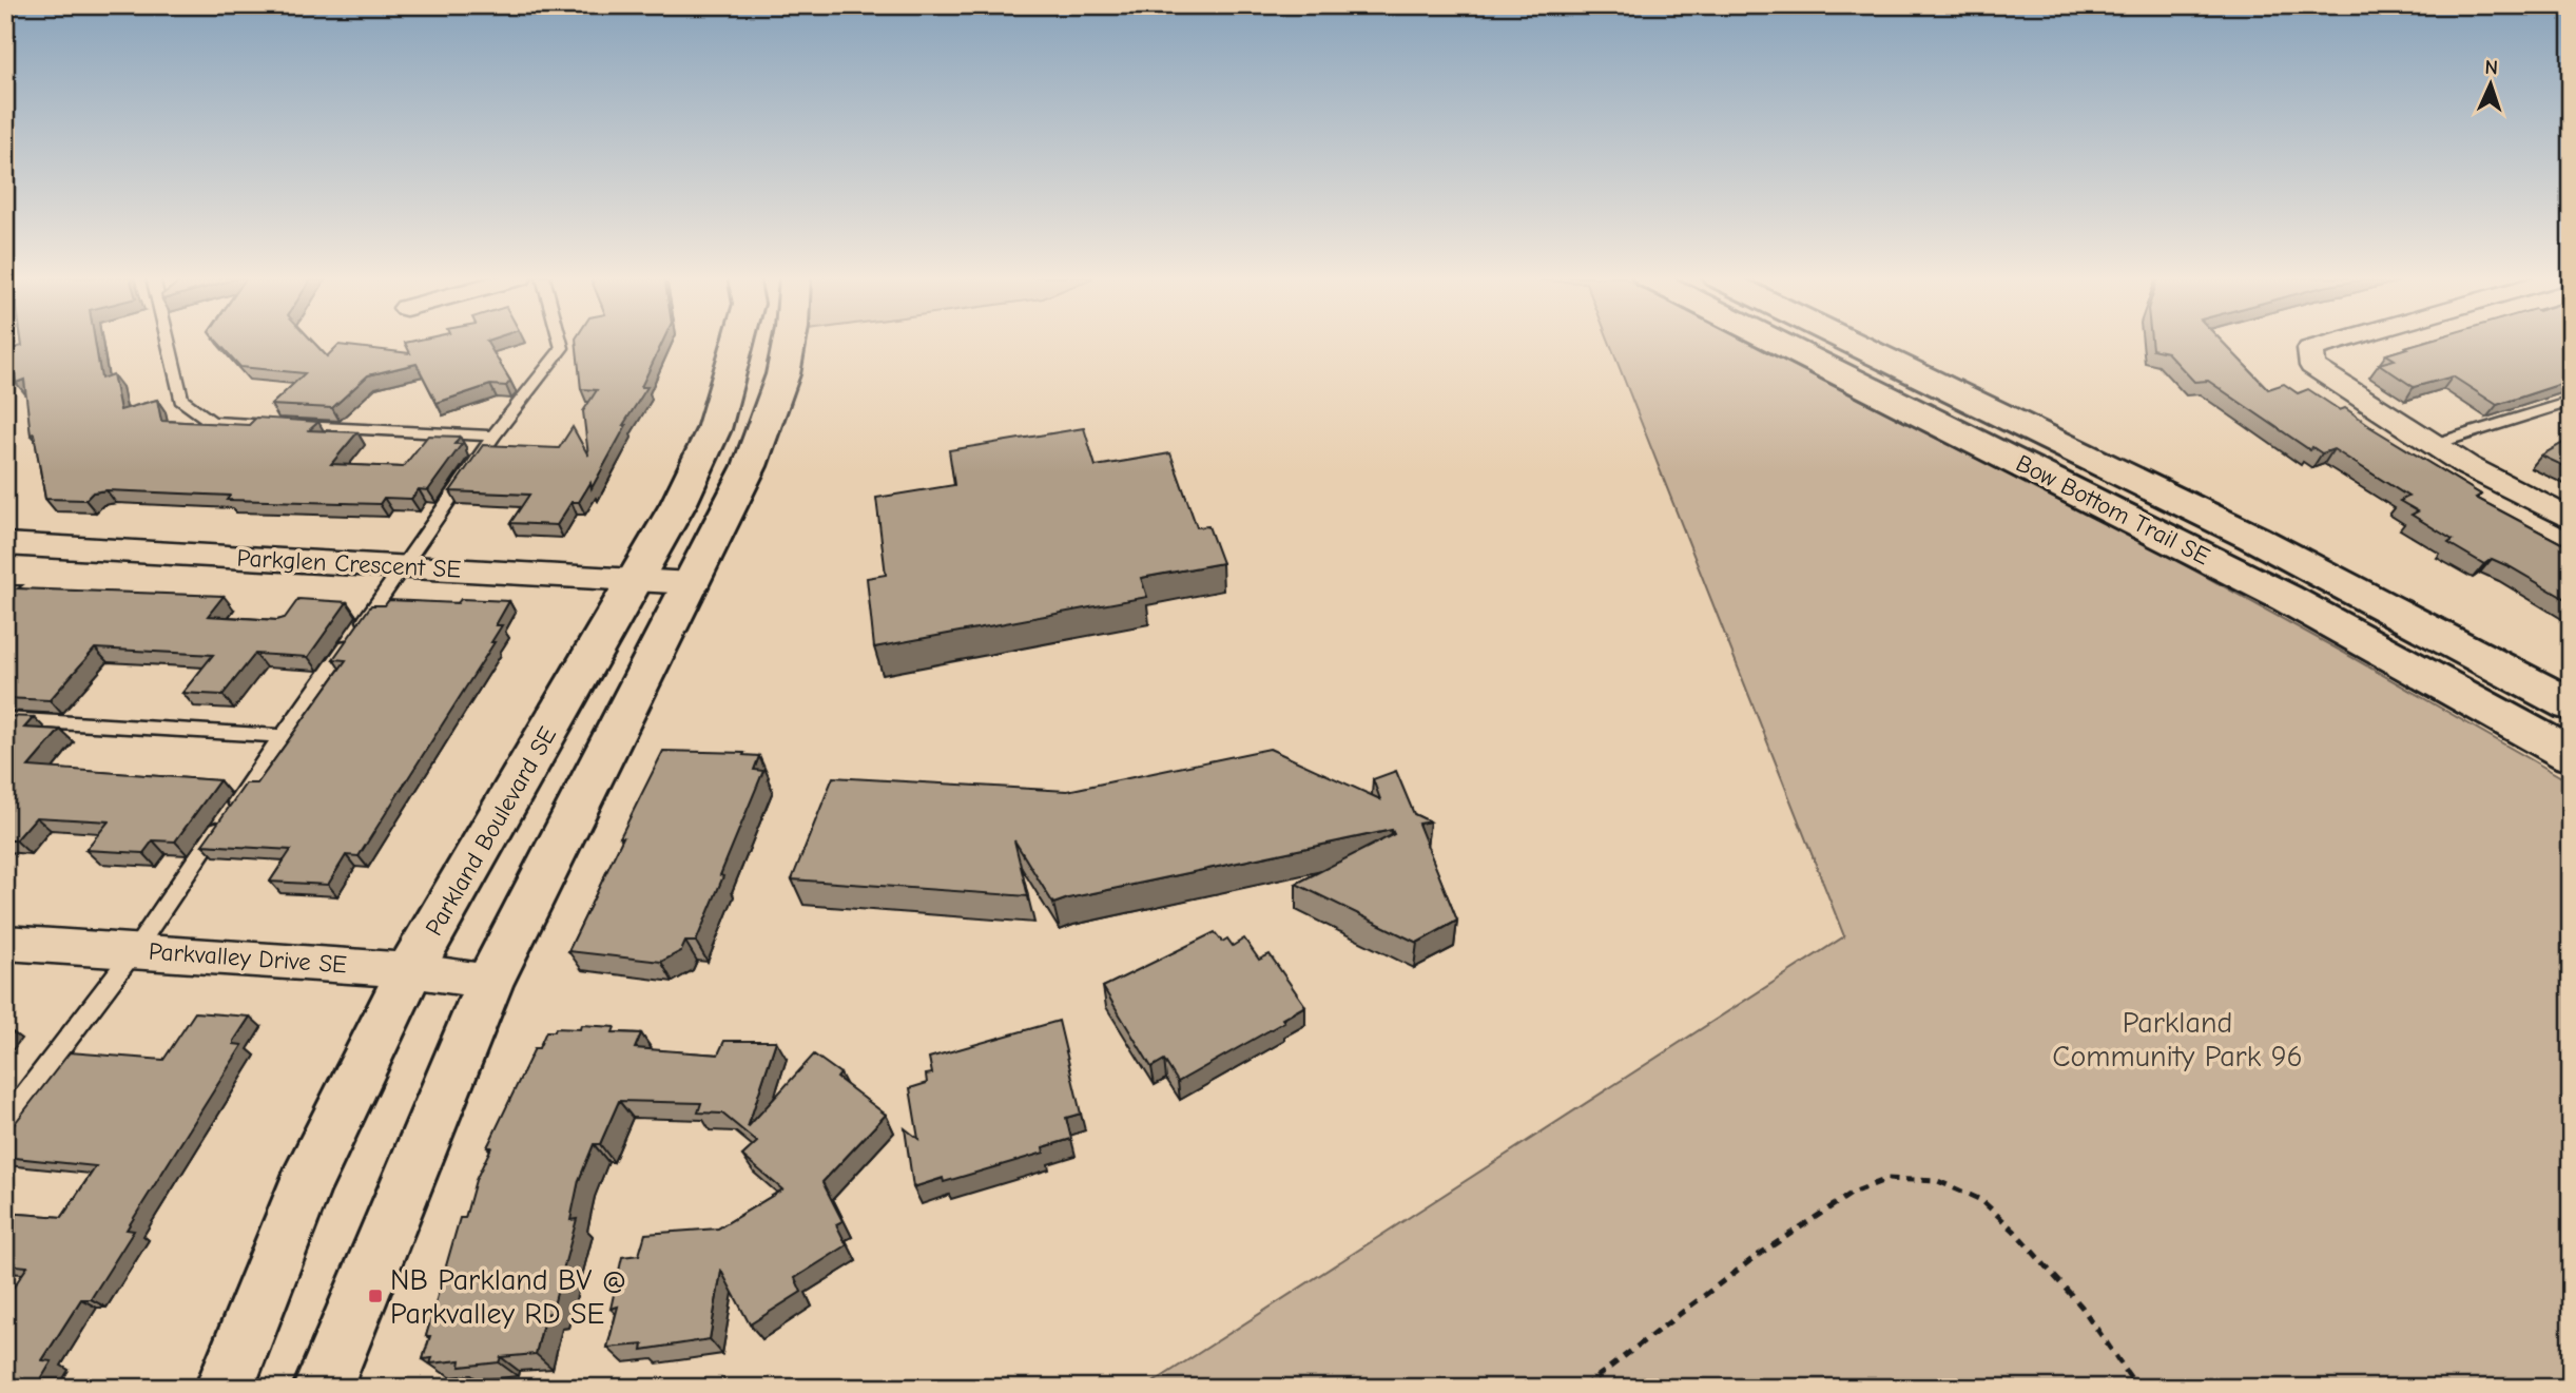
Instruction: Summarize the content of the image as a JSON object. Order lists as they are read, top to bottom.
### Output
{
  "streets": {
    "street": [
      "Bow Bottom Trail SE",
      "Parkglen Crescent SE",
      "Parkland Boulevard SE",
      "Parkvalley Drive SE"
    ]
  },
  "crossings": [
    ["Parkglen Crescent SE", "Parkland Boulevard SE"],
    ["Parkland Boulevard SE", "Parkvalley Drive SE"]
  ],
  "parks": ["Parkland Community Park 96"],
  "places": {
    "transit": ["NB Parkland BV @ Parkvalley RD SE"]
  },
  "north": "top"
}
